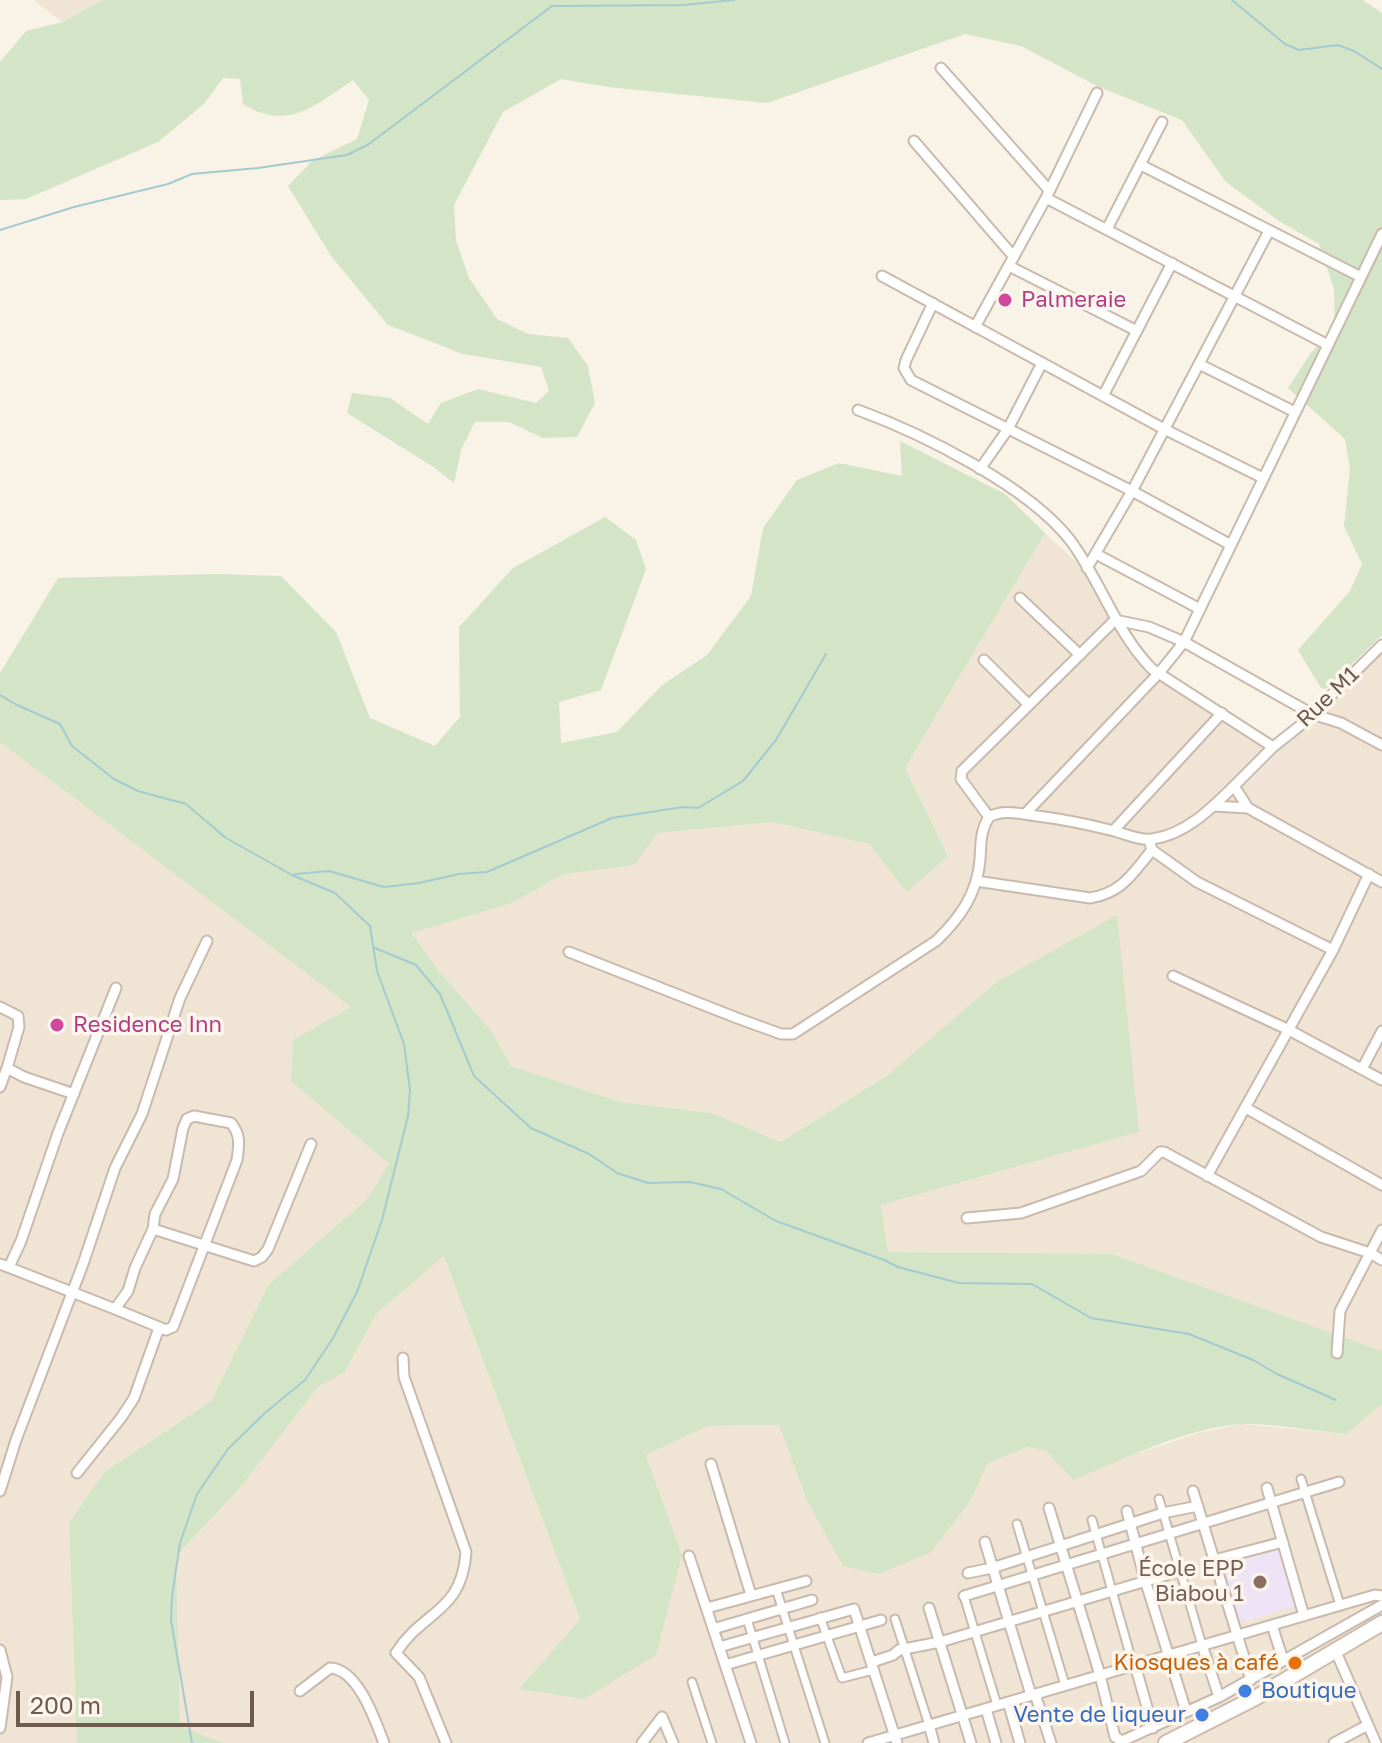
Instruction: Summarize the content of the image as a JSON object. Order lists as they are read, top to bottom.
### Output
{
  "streets": {
    "street": ["Rue M1"]
  },
  "places": [
    "Palmeraie",
    "Residence Inn",
    "École EPP Biabou 1",
    "Kiosques à café",
    "Boutique",
    "Vente de liqueur"
  ],
  "scale_bar": "200 m"
}
